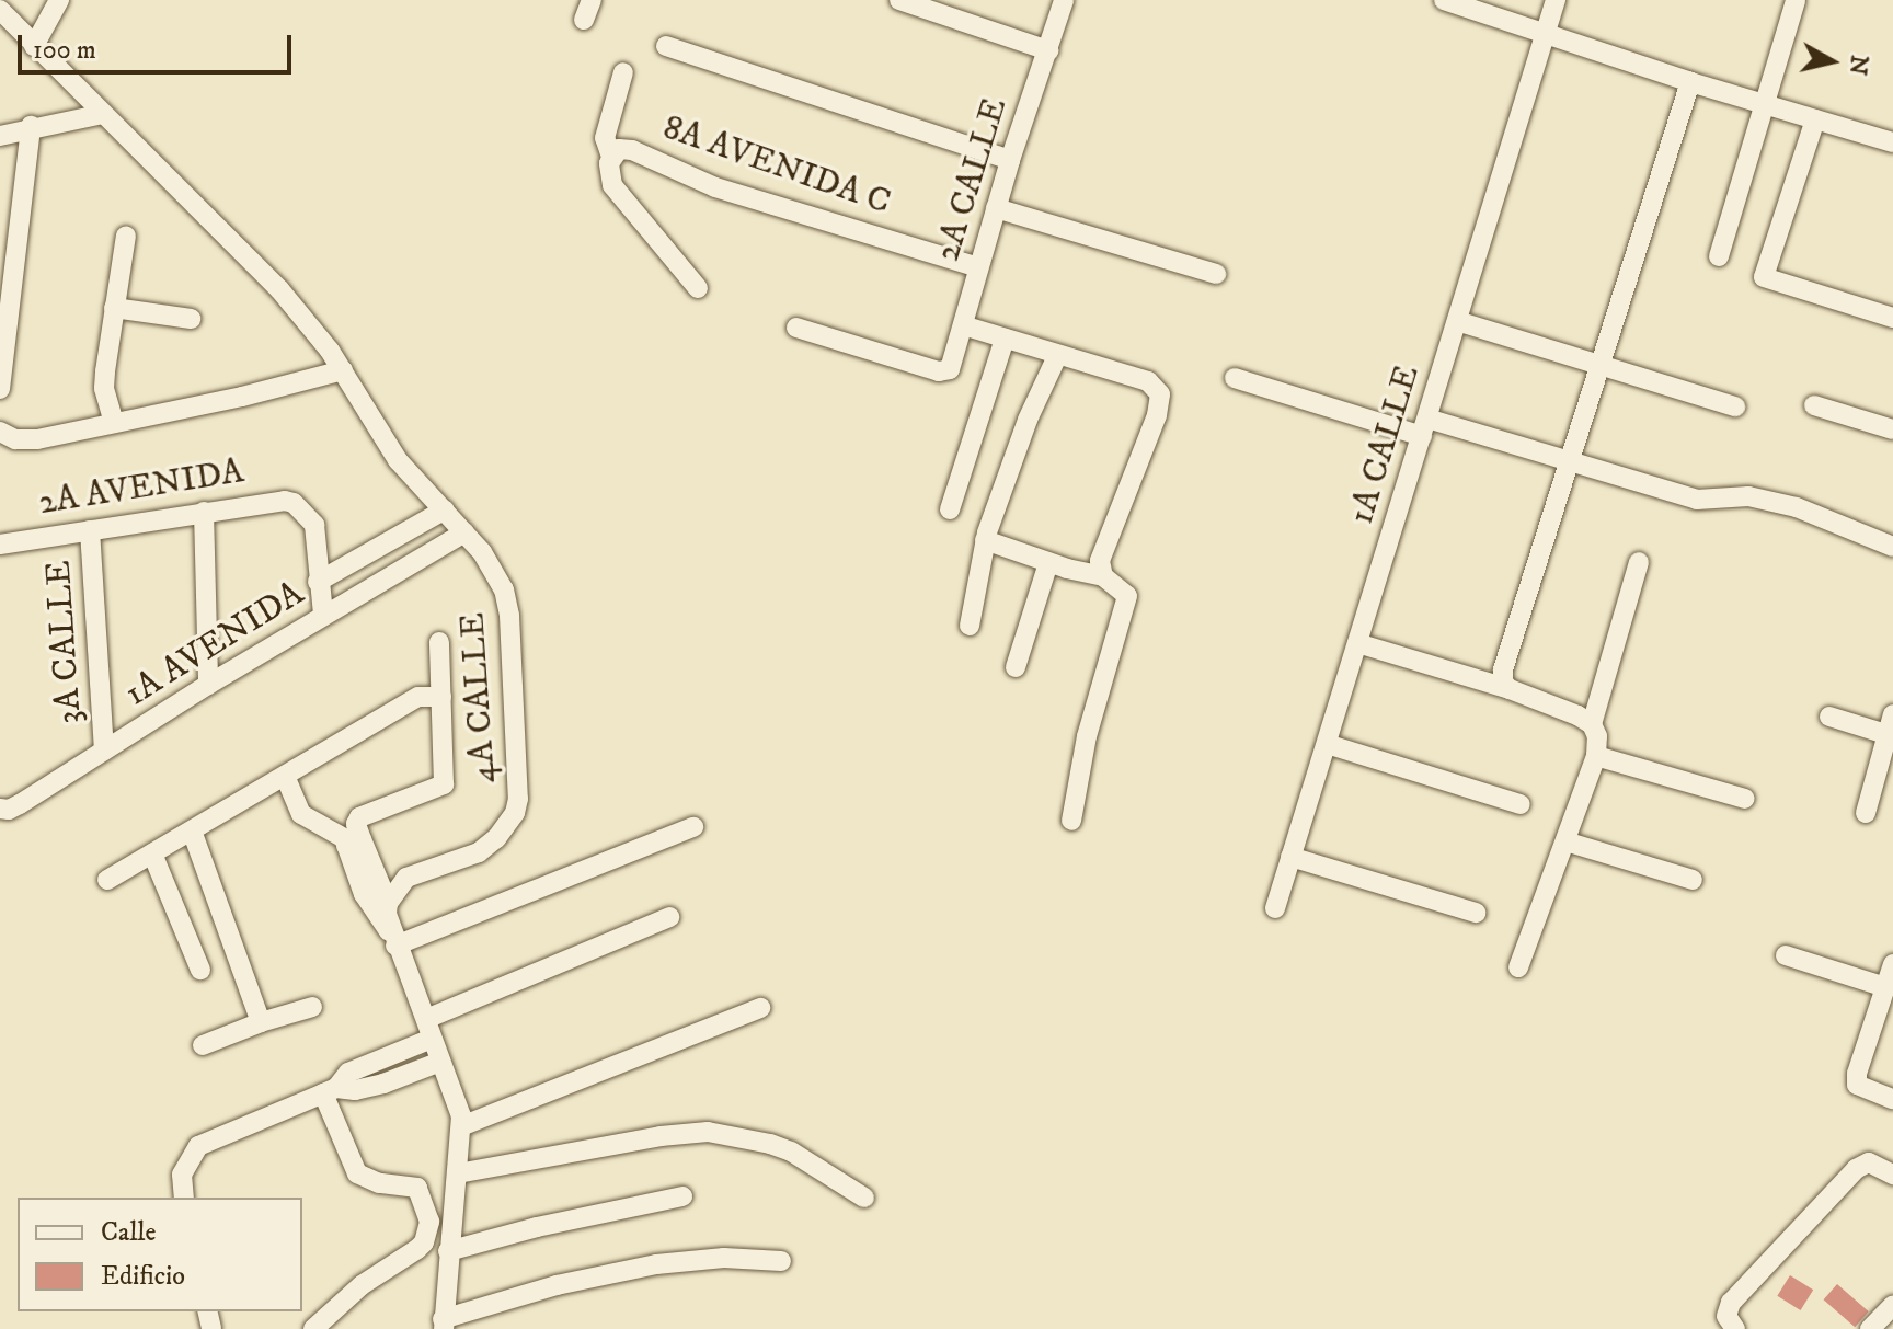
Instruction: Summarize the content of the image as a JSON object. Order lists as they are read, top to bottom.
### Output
{
  "streets": {
    "street": [
      "8A AVENIDA C",
      "2A CALLE",
      "1A CALLE",
      "2A AVENIDA",
      "3A CALLE",
      "1A AVENIDA",
      "4A CALLE"
    ]
  },
  "crossings": [
    ["8A AVENIDA C", "2A CALLE"],
    ["2A AVENIDA", "3A CALLE"],
    ["2A AVENIDA", "1A AVENIDA"],
    ["3A CALLE", "1A AVENIDA"],
    ["1A AVENIDA", "4A CALLE"]
  ],
  "legend": ["Calle", "Edificio"],
  "scale_bar": "100 m",
  "north": "right"
}
